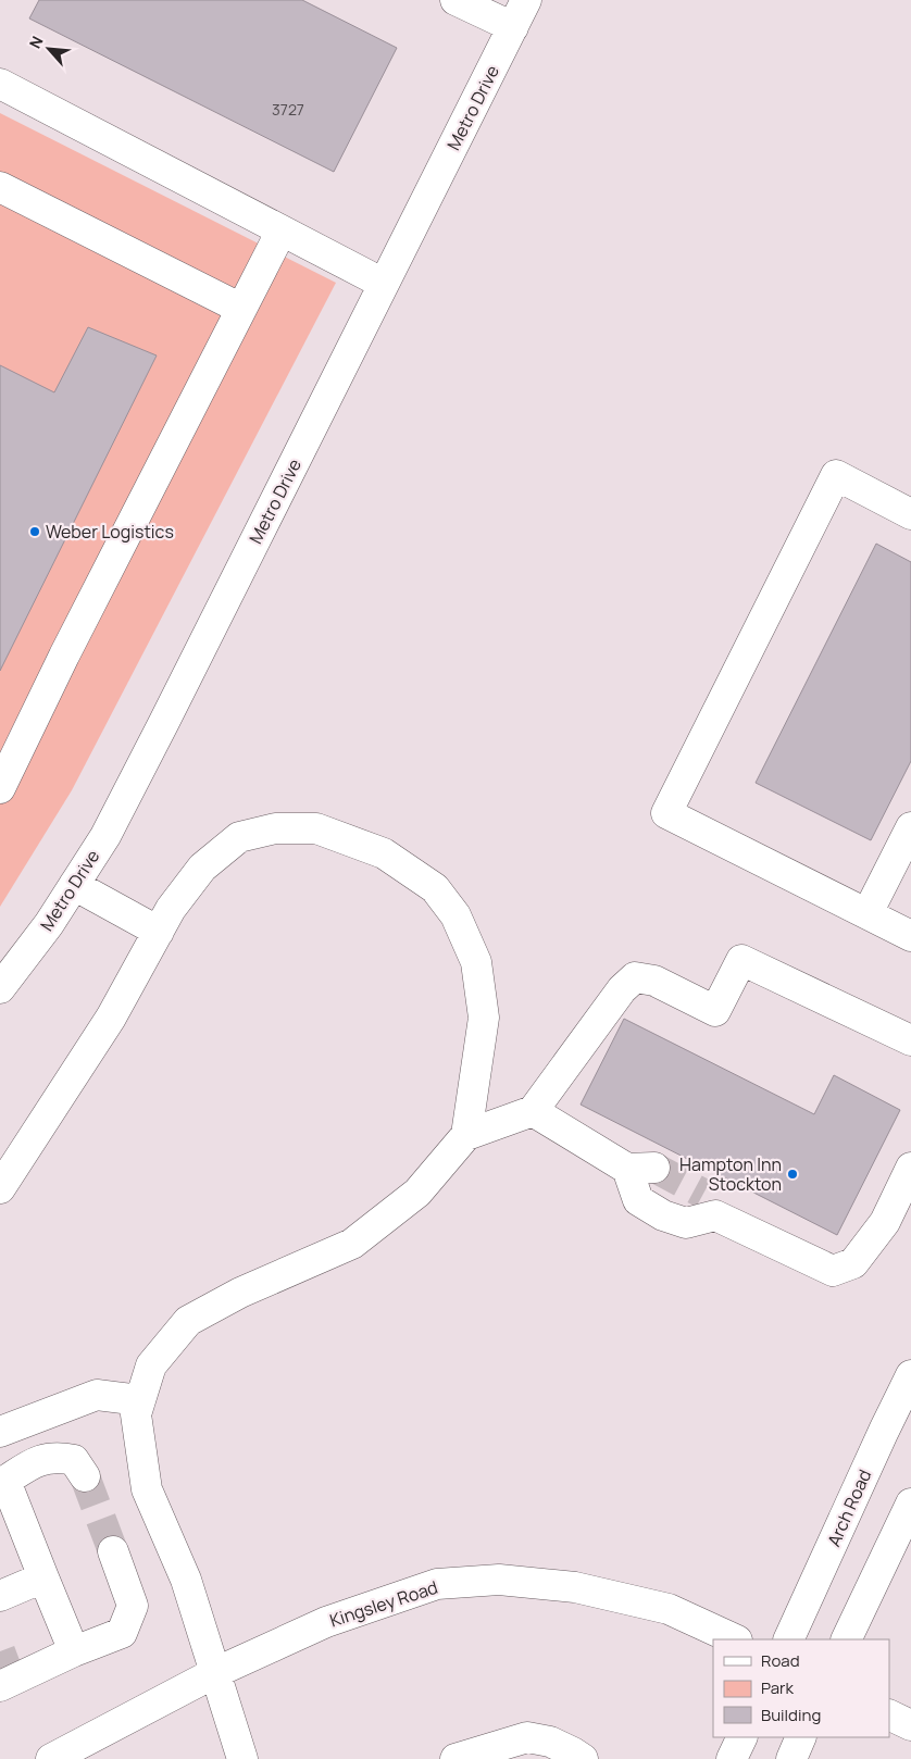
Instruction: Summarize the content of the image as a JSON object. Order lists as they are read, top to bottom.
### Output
{
  "streets": {
    "street": ["Metro Drive", "Arch Road", "Kingsley Road"]
  },
  "places": ["Weber Logistics", "Hampton Inn Stockton"],
  "house_numbers": ["3727"],
  "legend": ["Road", "Park", "Building"],
  "north": "top left"
}
